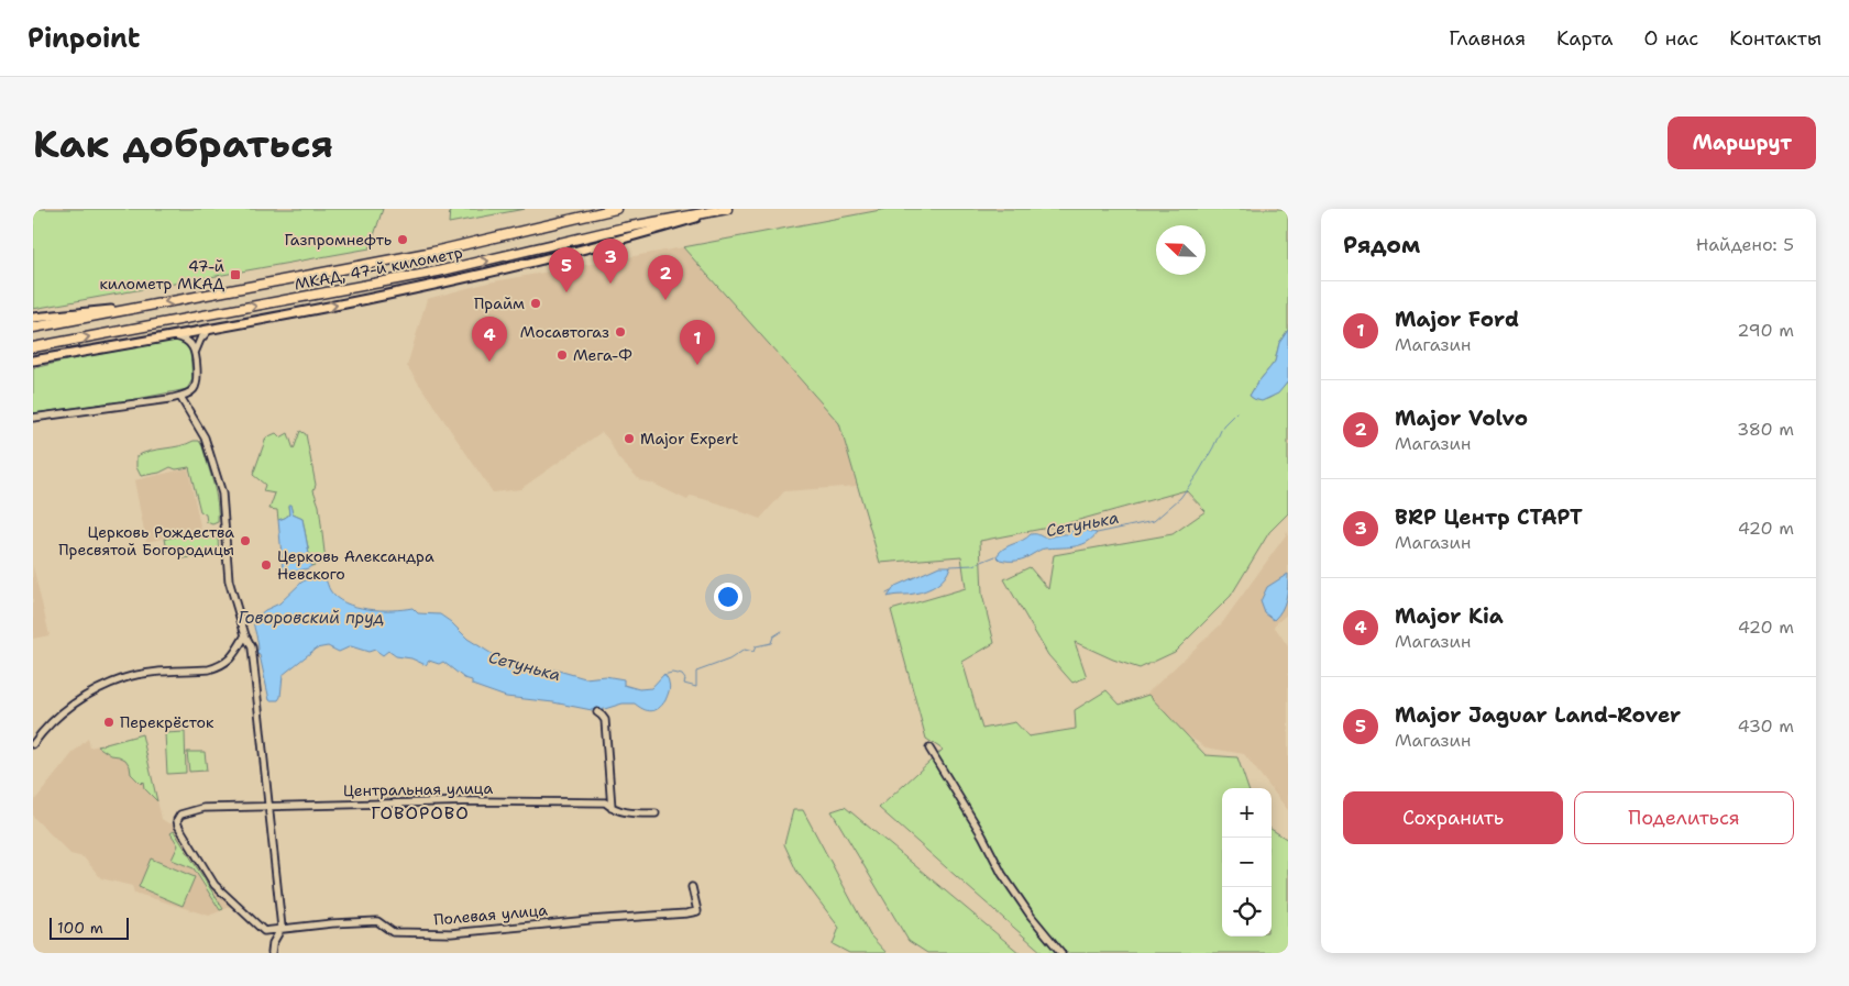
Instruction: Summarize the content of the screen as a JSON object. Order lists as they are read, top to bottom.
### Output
{
  "streets": {
    "highway": ["МКАД, 47-й километр"],
    "street": ["Центральная улица", "Полевая улица"]
  },
  "crossings": [
    ["Центральная улица", "Полевая улица"]
  ],
  "districts": ["ГОВОРОВО"],
  "water": ["Сетунька", "Говоровский пруд"],
  "places": {
    "other": [
      "Газпромнефть",
      "Прайм",
      "Мосавтогаз",
      "Мега-Ф",
      "Major Expert",
      "Церковь Рождества Пресвятой Богородицы",
      "Церковь Александра Невского",
      "Перекрёсток"
    ],
    "transit": ["47-й километр МКАД"]
  },
  "scale_bar": "100 m",
  "north": "top left",
  "page": {
    "header": "Pinpoint",
    "nav": [
      "Главная",
      "Карта",
      "О нас",
      "Контакты"
    ],
    "buttons": [
      "Маршрут",
      ["Сохранить", "Поделиться"]
    ],
    "title": "Как добраться",
    "heading": ["Рядом", "Найдено: 5"],
    "pins": [
      "3",
      "5",
      "2",
      "4",
      "1"
    ],
    "list": [
      {
        "mark": "1",
        "name": "Major Ford",
        "note": "Магазин",
        "value": "290 m"
      },
      {
        "mark": "2",
        "name": "Major Volvo",
        "note": "Магазин",
        "value": "380 m"
      },
      {
        "mark": "3",
        "name": "BRP Центр СТАРТ",
        "note": "Магазин",
        "value": "420 m"
      },
      {
        "mark": "4",
        "name": "Major Kia",
        "note": "Магазин",
        "value": "420 m"
      },
      {
        "mark": "5",
        "name": "Major Jaguar Land-Rover",
        "note": "Магазин",
        "value": "430 m"
      }
    ],
    "map_buttons": ["+", "−"],
    "scale": "100 m"
  }
}
